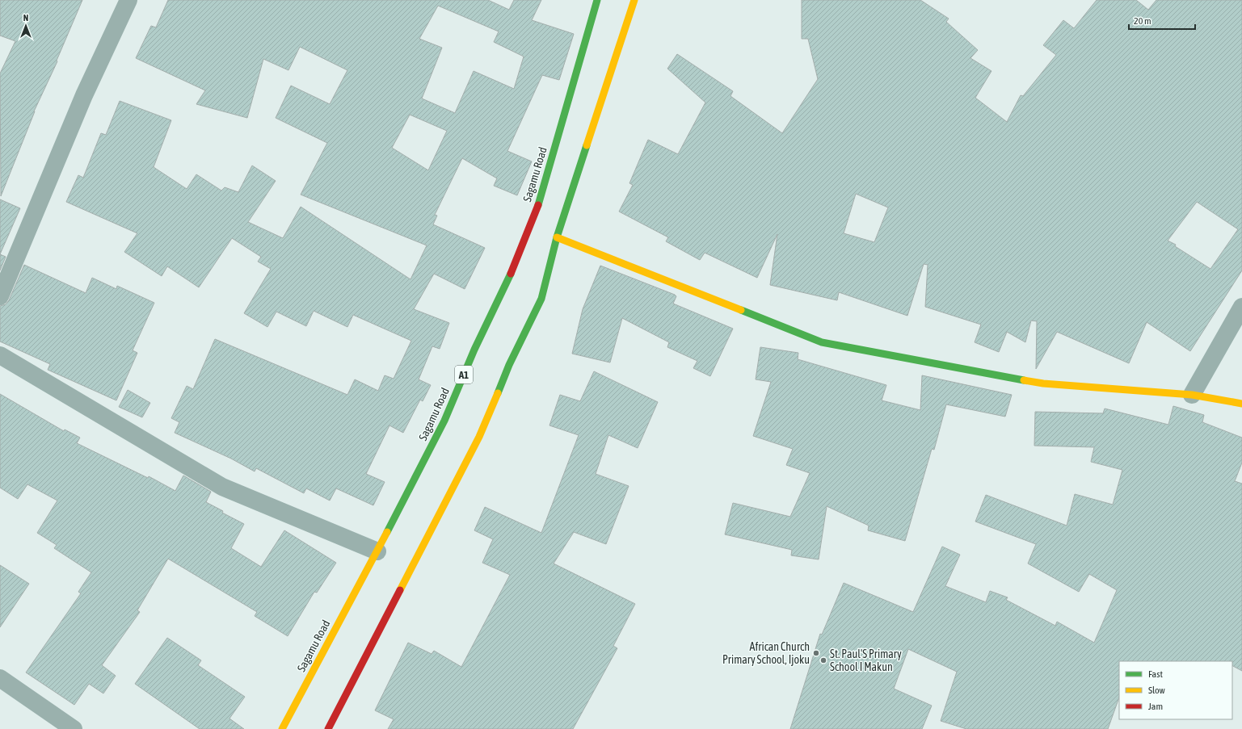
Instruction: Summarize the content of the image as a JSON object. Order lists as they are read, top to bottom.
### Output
{
  "streets": {
    "main road": ["Sagamu Road", "A1"]
  },
  "places": ["African Church Primary School, Ijoku", "St. Paul'S Primary School I Makun"],
  "legend": ["Fast", "Slow", "Jam"],
  "scale_bar": "20 m",
  "north": "top"
}
